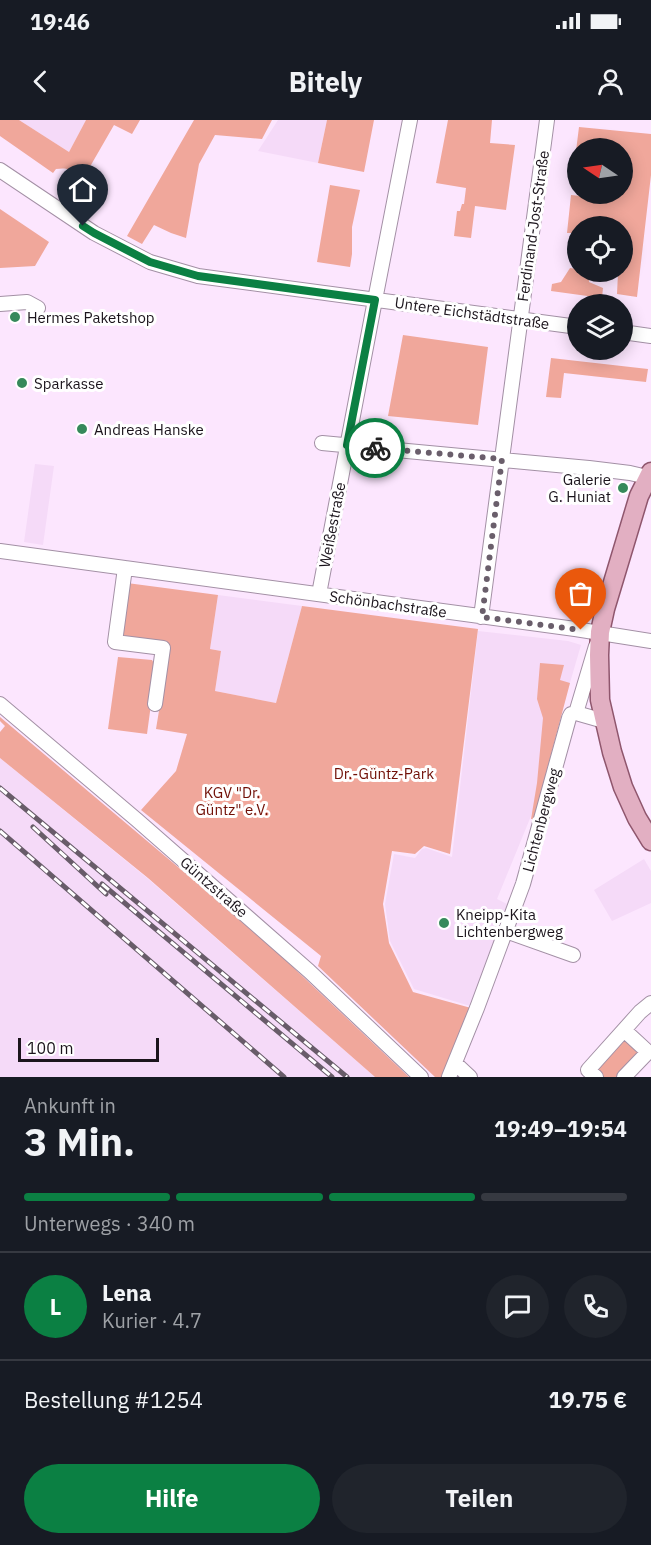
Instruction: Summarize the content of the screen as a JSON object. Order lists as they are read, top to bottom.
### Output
{
  "streets": {
    "street": [
      "Ferdinand-Jost-Straße",
      "Untere Eichstädtstraße",
      "Weißestraße",
      "Schönbachstraße",
      "Lichtenbergweg",
      "Güntzstraße"
    ]
  },
  "crossings": [
    ["Ferdinand-Jost-Straße", "Untere Eichstädtstraße"],
    ["Ferdinand-Jost-Straße", "Schönbachstraße"],
    ["Untere Eichstädtstraße", "Weißestraße"],
    ["Weißestraße", "Schönbachstraße"],
    ["Schönbachstraße", "Lichtenbergweg"]
  ],
  "parks": ["Dr.-Güntz-Park", "KGV \"Dr. Güntz\" e.V."],
  "places": [
    "Hermes Paketshop",
    "Sparkasse",
    "Andreas Hanske",
    "Galerie G. Huniat",
    "Kneipp-Kita Lichtenbergweg"
  ],
  "scale_bar": "100 m",
  "north": "left",
  "page": {
    "status": "19:46",
    "header": "Bitely",
    "scale": "100 m",
    "heading": ["3 Min.", "Ankunft in", "19:49–19:54"],
    "panel": [
      "Lena",
      "Kurier · 4.7",
      "Bestellung #1254",
      "19.75 €"
    ],
    "bar": "Unterwegs · 340 m",
    "round": "L",
    "buttons": ["Hilfe", "Teilen"]
  }
}
